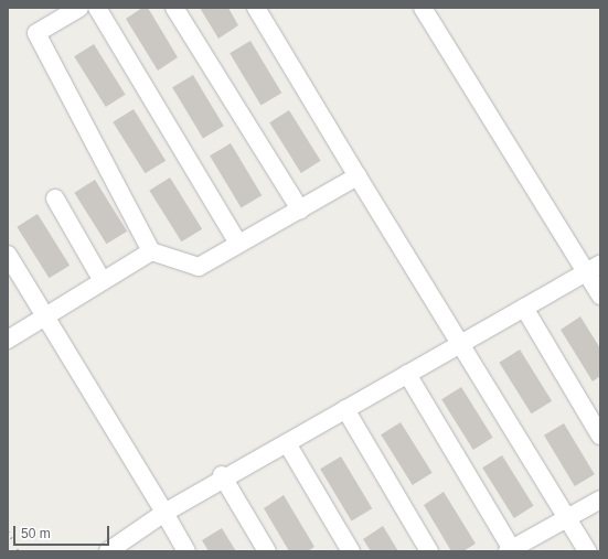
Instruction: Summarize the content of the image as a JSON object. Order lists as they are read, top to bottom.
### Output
{
  "scale_bar": "50 m"
}
